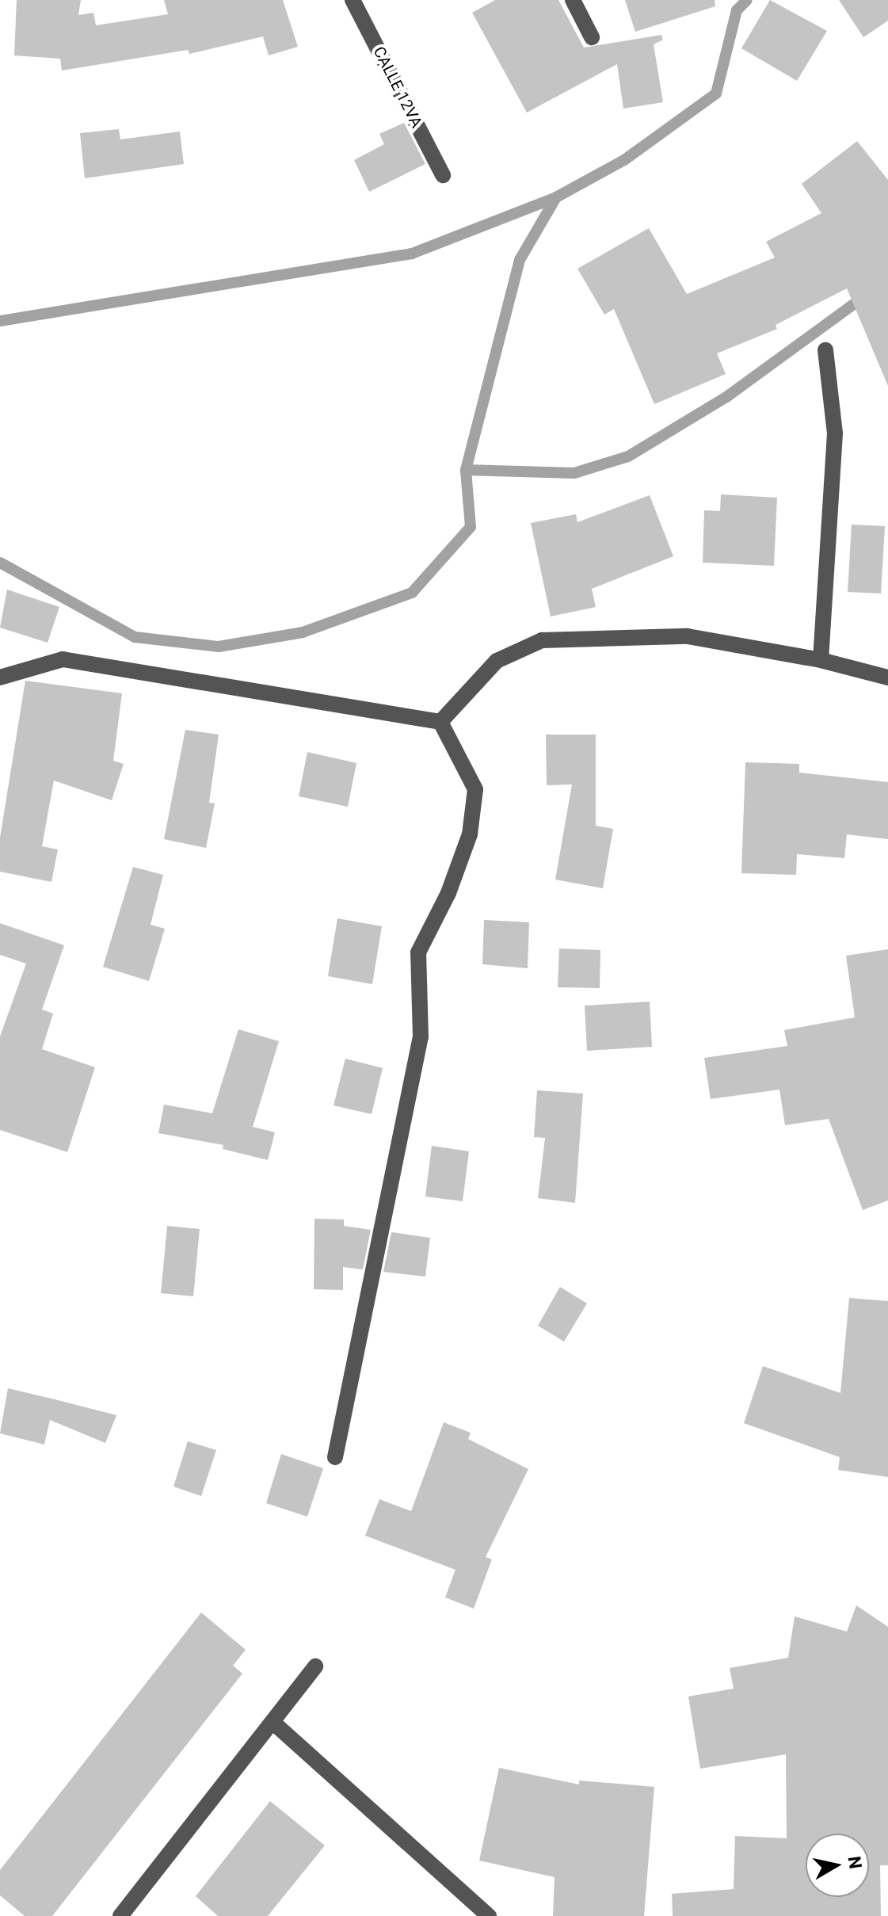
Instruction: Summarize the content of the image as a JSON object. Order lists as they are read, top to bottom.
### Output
{
  "streets": {
    "street": ["CALLE 12VA"]
  },
  "north": "right"
}
